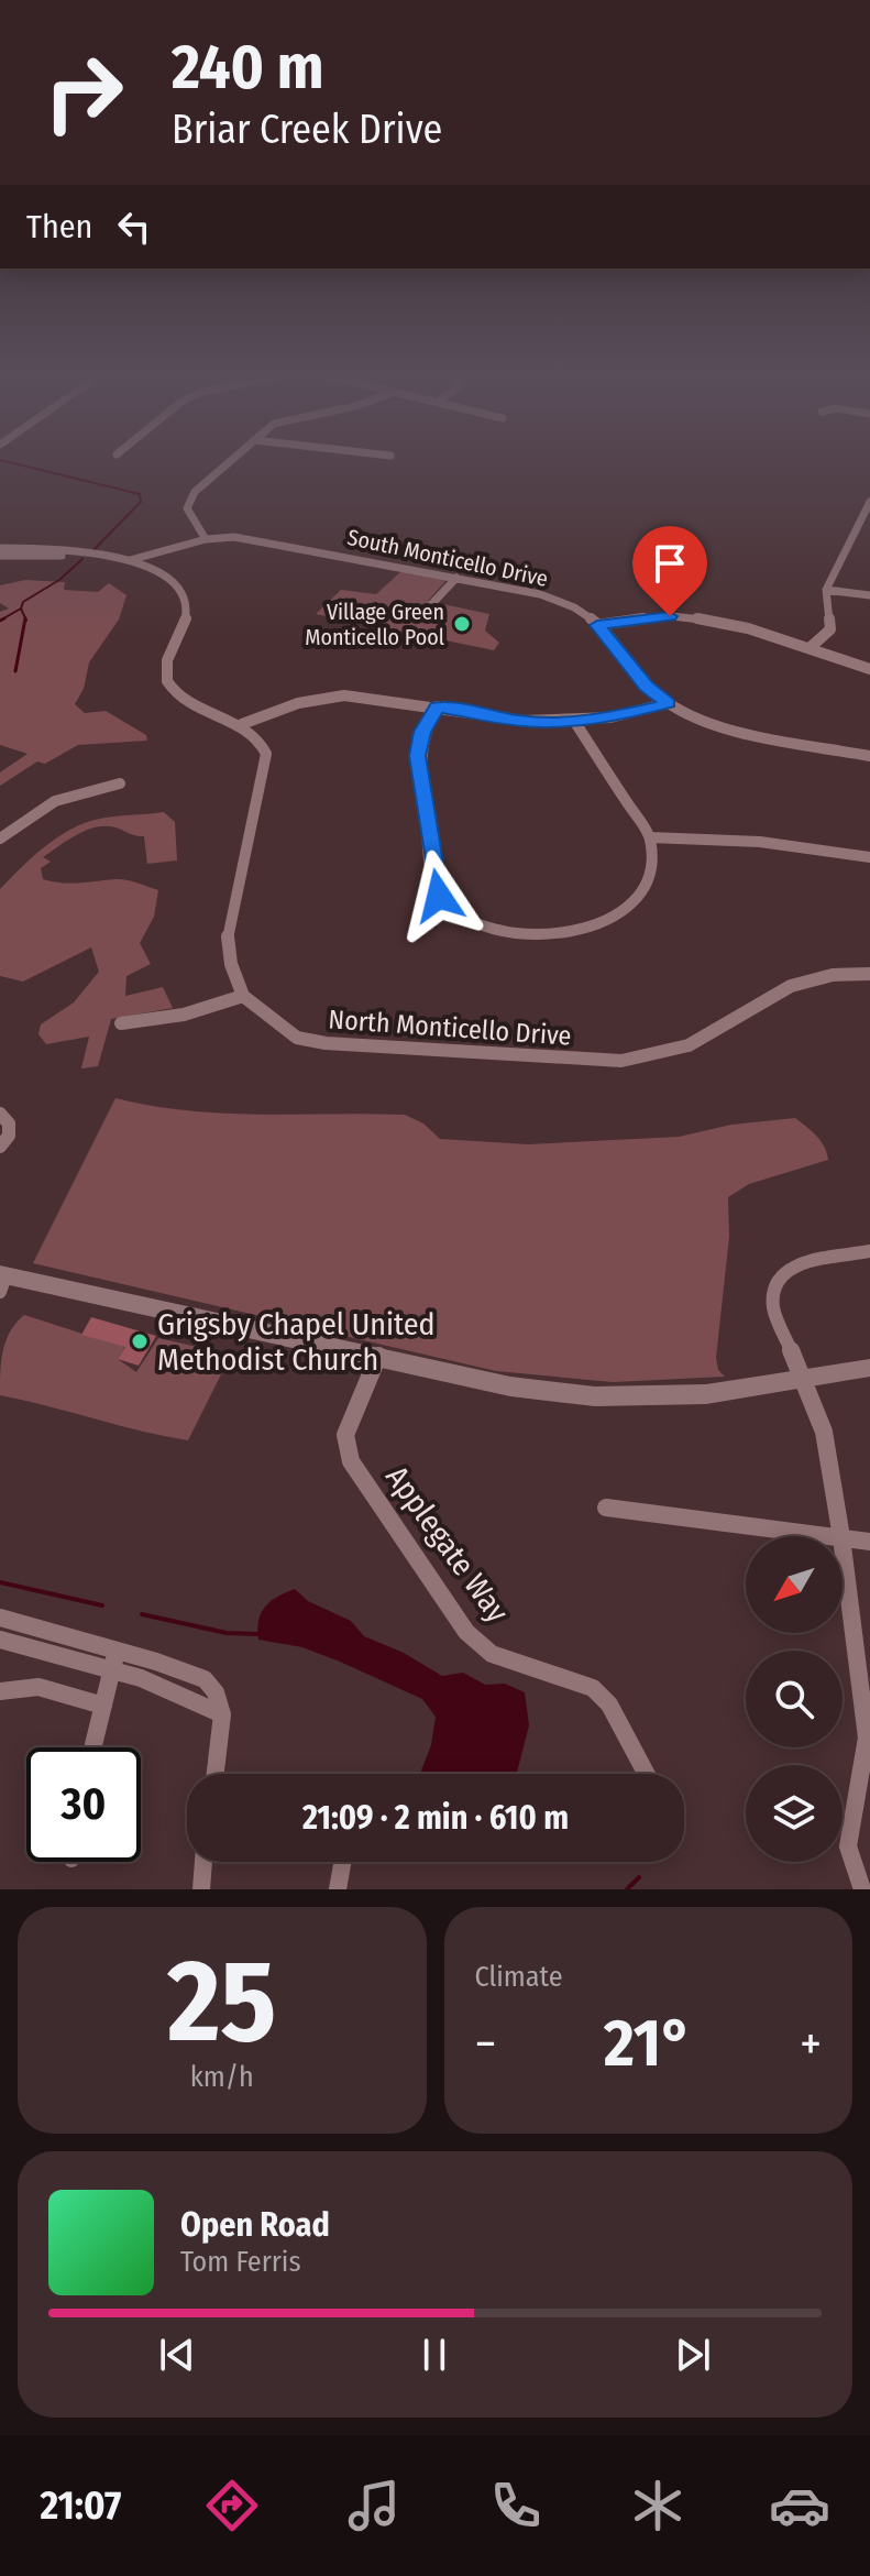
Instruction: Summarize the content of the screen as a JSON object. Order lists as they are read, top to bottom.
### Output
{
  "streets": {
    "street": ["South Monticello Drive", "North Monticello Drive", "Applegate Way"]
  },
  "places": ["Village Green Monticello Pool", "Grigsby Chapel United Methodist Church"],
  "north": "bottom left",
  "page": {
    "turn": ["240 m", "Briar Creek Drive"],
    "then": "Then",
    "limit": "30",
    "trip": "21:09 · 2 min · 610 m",
    "tile": [
      ["25", "km/h"],
      "Climate"
    ],
    "heat": ["−", "21°", "+"],
    "song": ["Open Road", "Tom Ferris"],
    "tabs": "21:07"
  }
}
